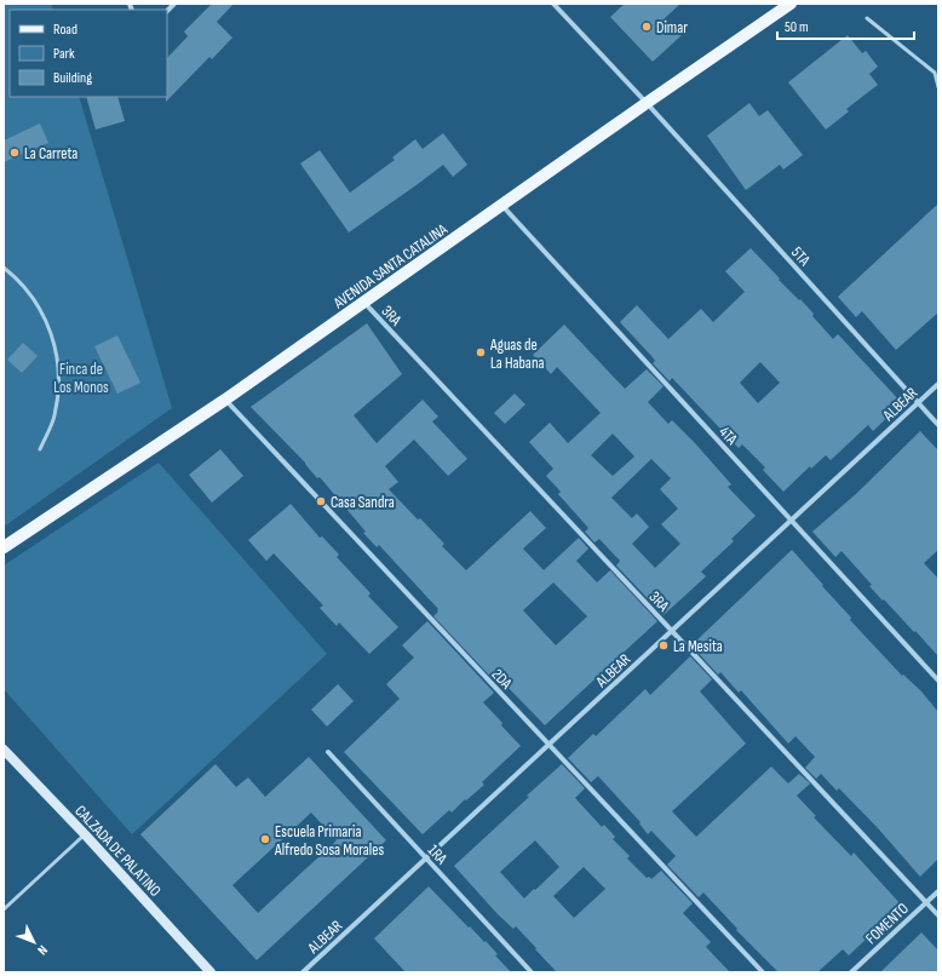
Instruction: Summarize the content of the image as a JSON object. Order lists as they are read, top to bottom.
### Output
{
  "streets": {
    "main road": ["AVENIDA SANTA CATALINA"],
    "street": [
      "5TA",
      "3RA",
      "ALBEAR",
      "4TA",
      "2DA",
      "CALZADA DE PALATINO",
      "1RA",
      "FOMENTO"
    ]
  },
  "crossings": [
    ["5TA", "AVENIDA SANTA CATALINA"],
    ["5TA", "ALBEAR"],
    ["AVENIDA SANTA CATALINA", "3RA"],
    ["AVENIDA SANTA CATALINA", "4TA"],
    ["AVENIDA SANTA CATALINA", "2DA"],
    ["3RA", "ALBEAR"],
    ["3RA", "FOMENTO"],
    ["ALBEAR", "4TA"],
    ["ALBEAR", "2DA"],
    ["ALBEAR", "1RA"]
  ],
  "parks": ["Finca de Los Monos"],
  "places": [
    "Dimar",
    "La Carreta",
    "Aguas de La Habana",
    "Casa Sandra",
    "La Mesita",
    "Escuela Primaria Alfredo Sosa Morales"
  ],
  "legend": ["Road", "Park", "Building"],
  "scale_bar": "50 m",
  "north": "bottom right"
}
